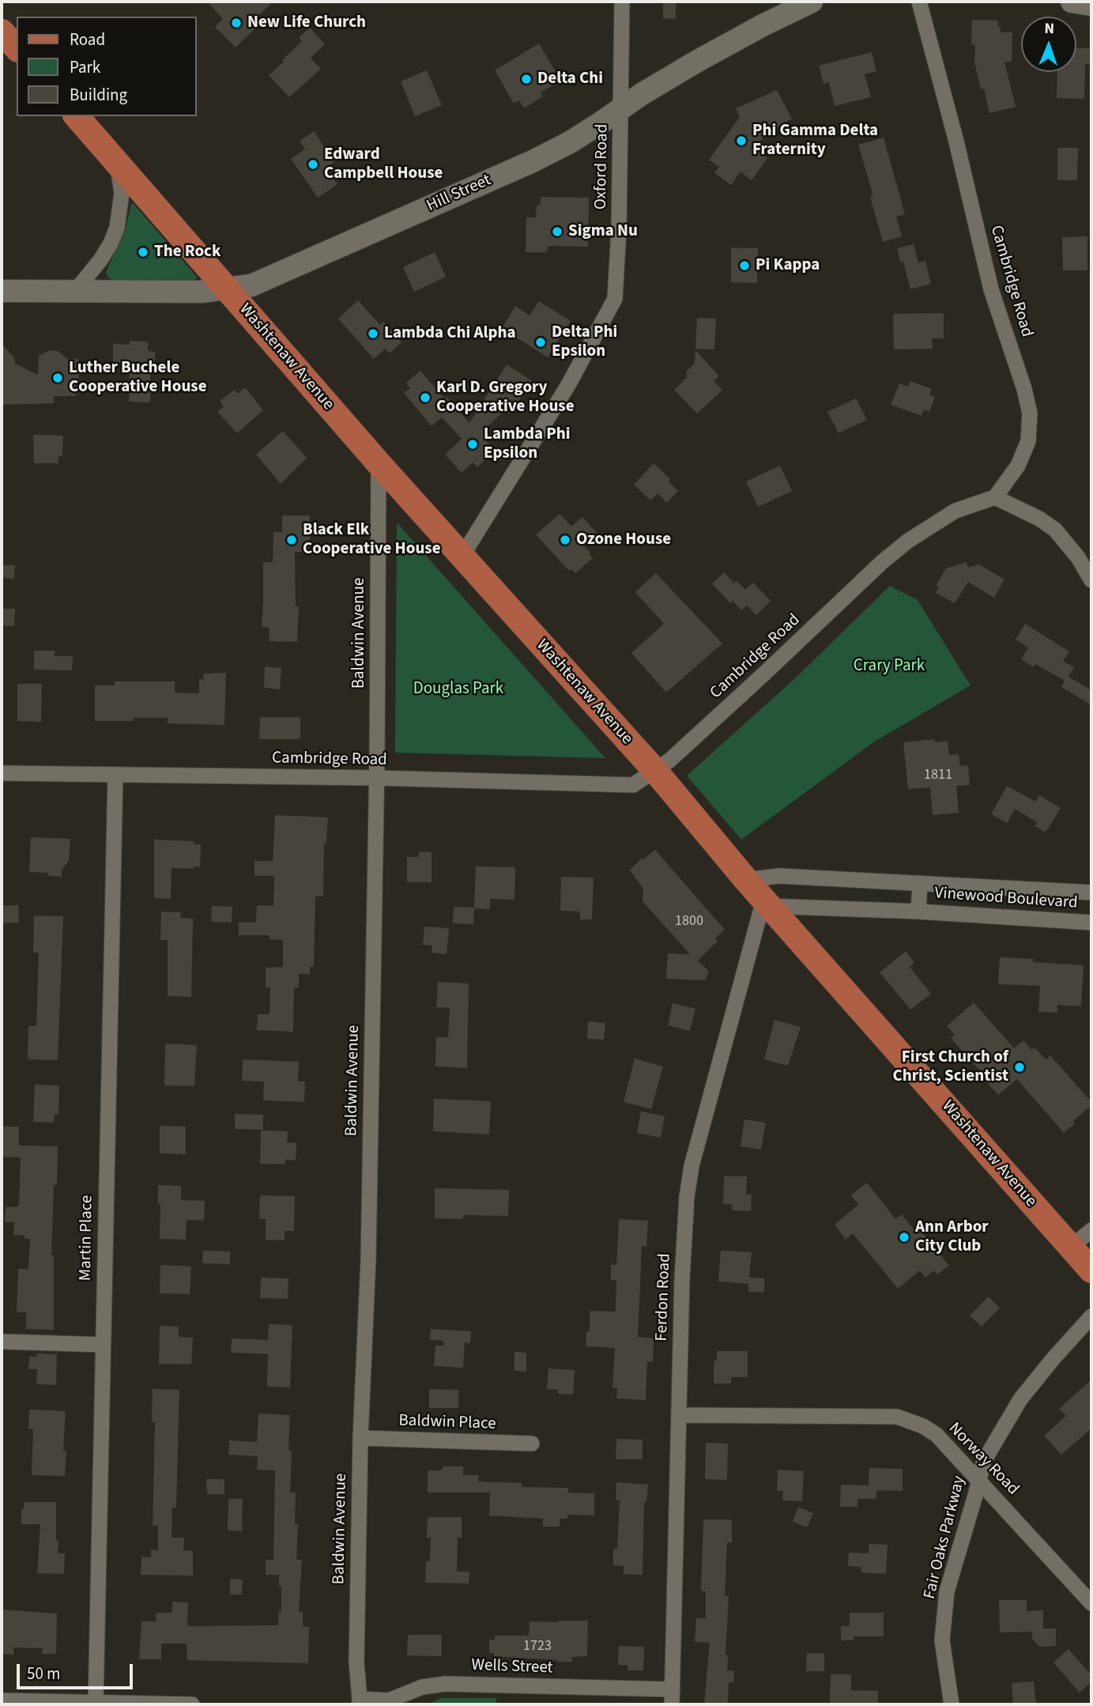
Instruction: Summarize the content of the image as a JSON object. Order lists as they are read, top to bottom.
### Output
{
  "streets": {
    "main road": ["Washtenaw Avenue"],
    "street": [
      "Oxford Road",
      "Hill Street",
      "Cambridge Road",
      "Baldwin Avenue",
      "Vinewood Boulevard",
      "Martin Place",
      "Ferdon Road",
      "Baldwin Place",
      "Norway Road",
      "Fair Oaks Parkway",
      "Wells Street"
    ]
  },
  "crossings": [
    ["Oxford Road", "Hill Street"],
    ["Oxford Road", "Washtenaw Avenue"],
    ["Hill Street", "Washtenaw Avenue"],
    ["Cambridge Road", "Washtenaw Avenue"],
    ["Cambridge Road", "Baldwin Avenue"],
    ["Cambridge Road", "Martin Place"],
    ["Washtenaw Avenue", "Baldwin Avenue"],
    ["Washtenaw Avenue", "Vinewood Boulevard"],
    ["Washtenaw Avenue", "Ferdon Road"],
    ["Baldwin Avenue", "Baldwin Place"],
    ["Baldwin Avenue", "Wells Street"],
    ["Vinewood Boulevard", "Ferdon Road"],
    ["Ferdon Road", "Norway Road"],
    ["Ferdon Road", "Wells Street"],
    ["Norway Road", "Fair Oaks Parkway"]
  ],
  "parks": ["Crary Park", "Douglas Park"],
  "places": [
    "New Life Church",
    "Delta Chi",
    "Phi Gamma Delta Fraternity",
    "Edward Campbell House",
    "Sigma Nu",
    "The Rock",
    "Pi Kappa",
    "Lambda Chi Alpha",
    "Delta Phi Epsilon",
    "Luther Buchele Cooperative House",
    "Karl D. Gregory Cooperative House",
    "Lambda Phi Epsilon",
    "Black Elk Cooperative House",
    "Ozone House",
    "First Church of Christ, Scientist",
    "Ann Arbor City Club"
  ],
  "house_numbers": ["1811", "1800", "1723"],
  "legend": ["Road", "Park", "Building"],
  "scale_bar": "50 m",
  "north": "top"
}
